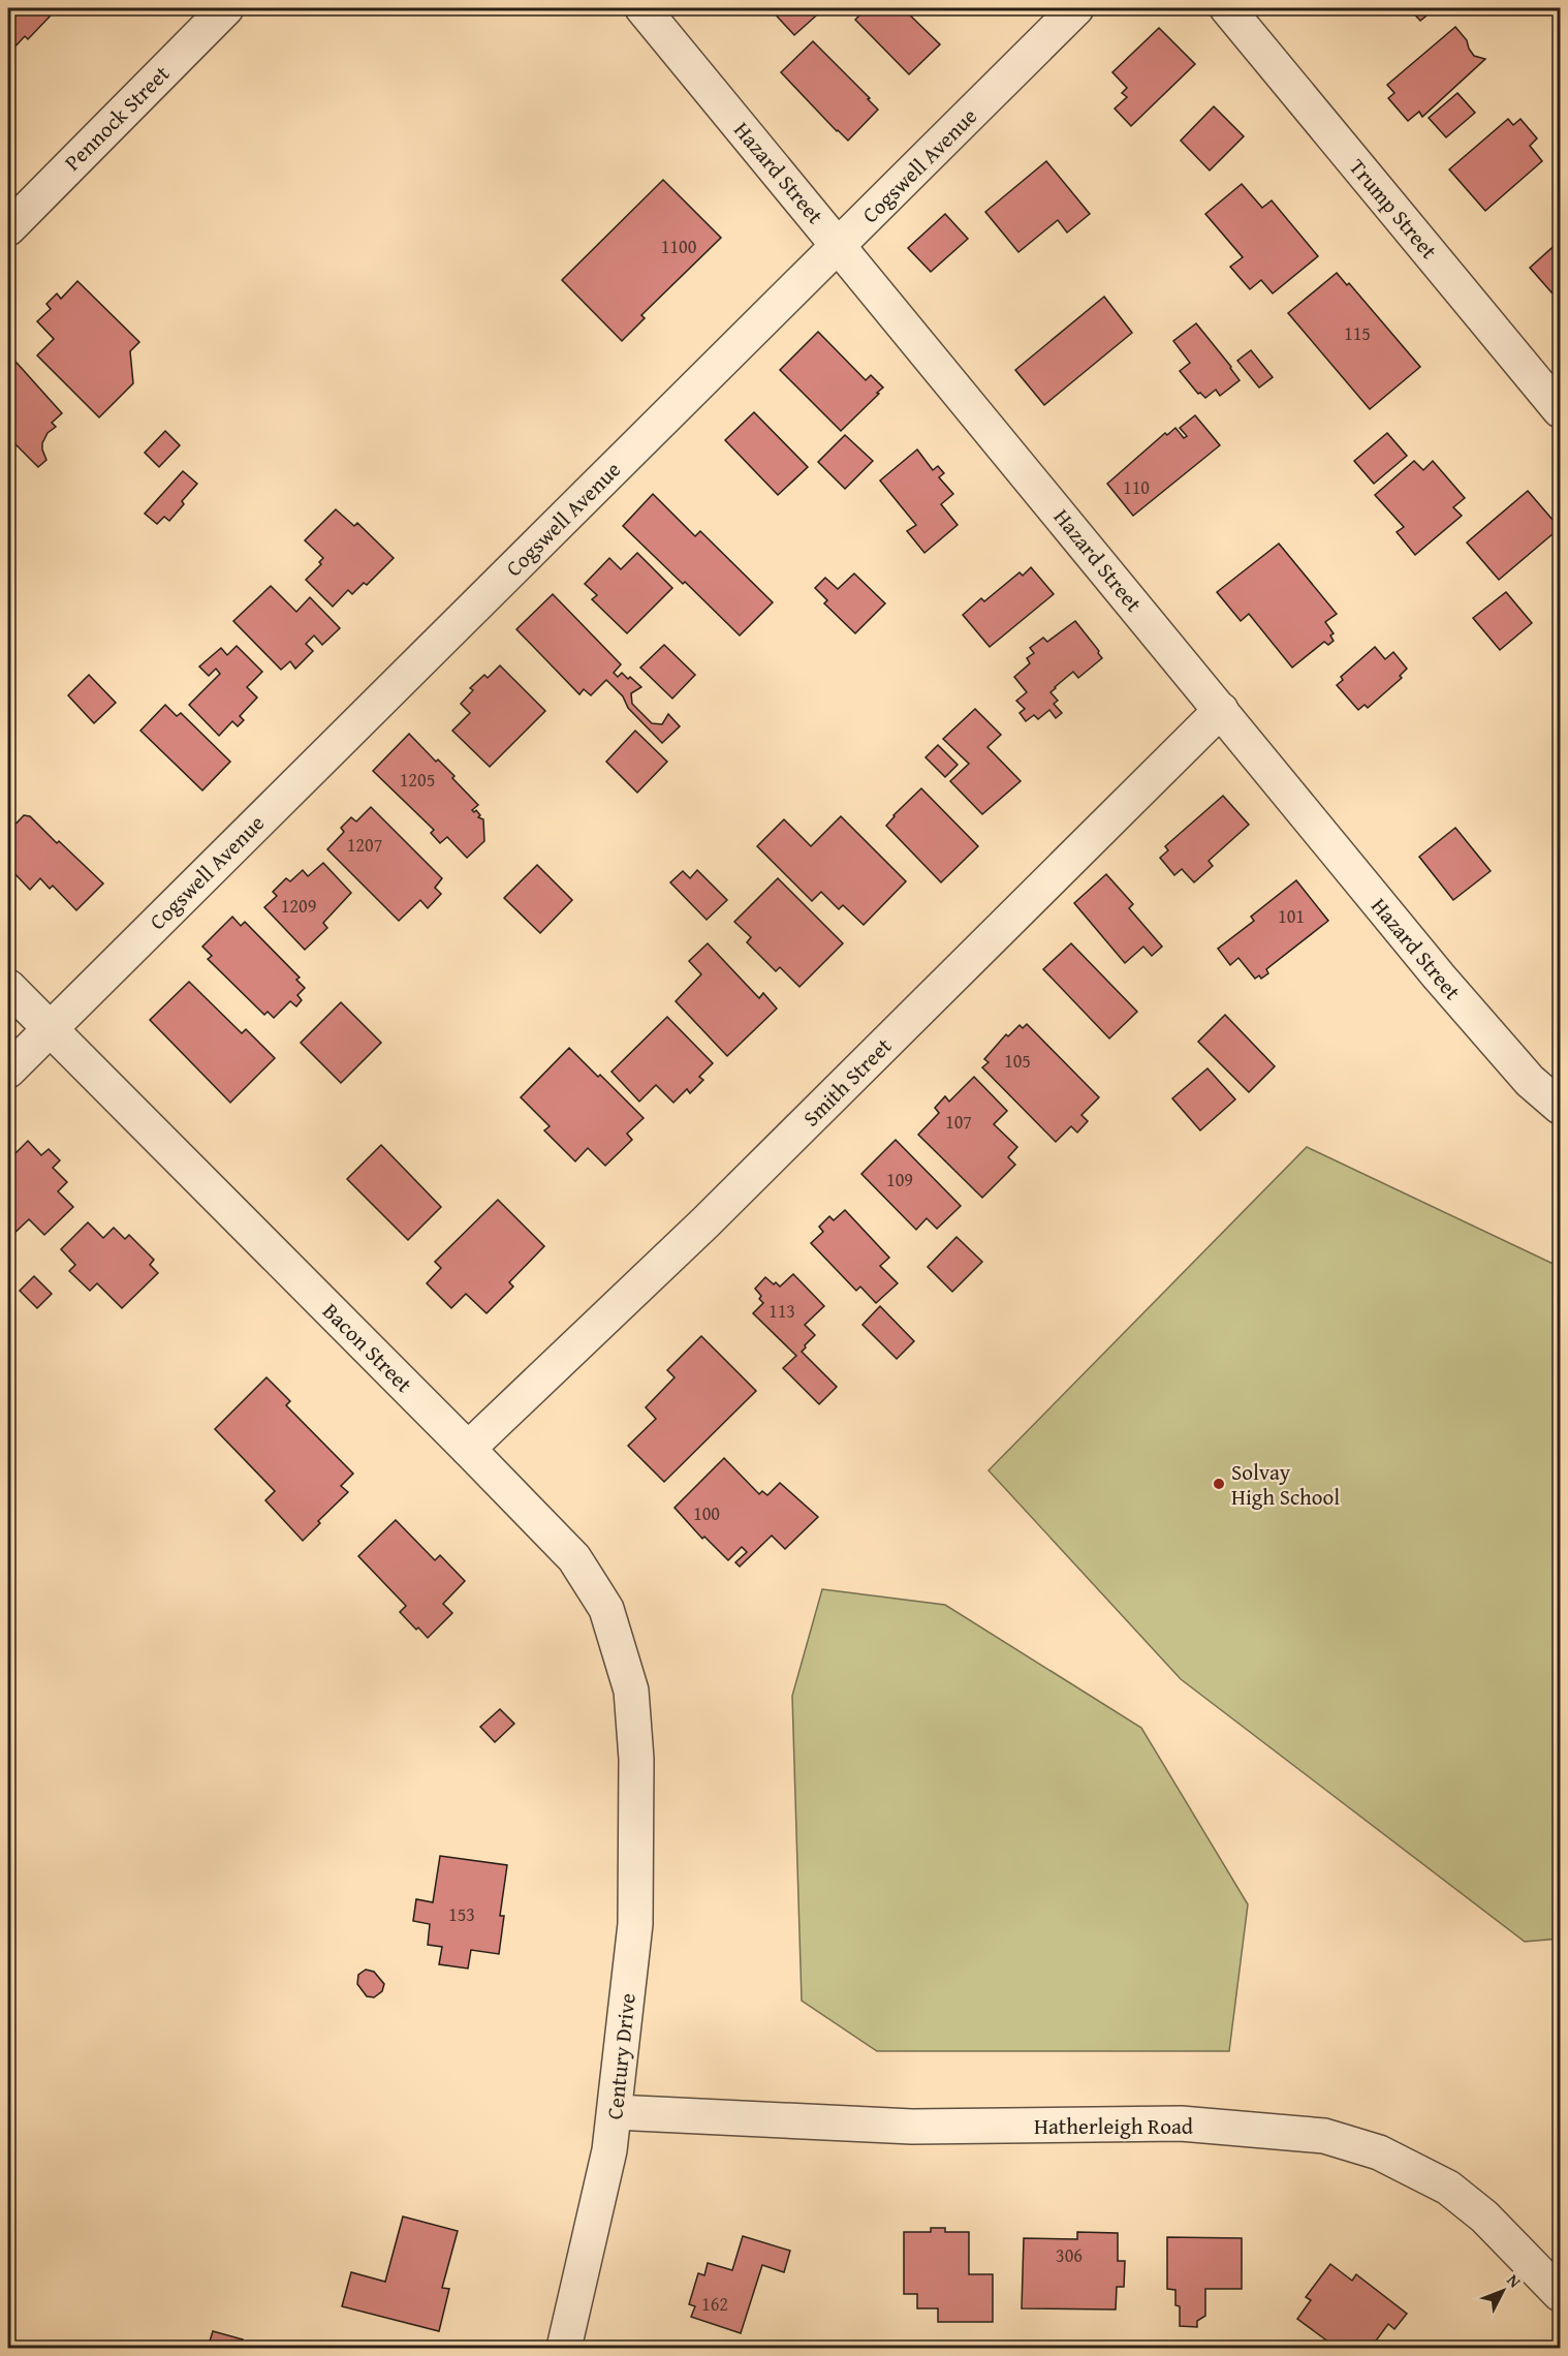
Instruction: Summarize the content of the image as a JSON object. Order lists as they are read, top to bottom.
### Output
{
  "streets": {
    "street": [
      "Pennock Street",
      "Cogswell Avenue",
      "Hazard Street",
      "Trump Street",
      "Smith Street",
      "Bacon Street",
      "Century Drive",
      "Hatherleigh Road"
    ]
  },
  "crossings": [
    ["Cogswell Avenue", "Hazard Street"],
    ["Cogswell Avenue", "Bacon Street"],
    ["Hazard Street", "Smith Street"],
    ["Smith Street", "Bacon Street"],
    ["Bacon Street", "Century Drive"],
    ["Century Drive", "Hatherleigh Road"]
  ],
  "places": ["Solvay High School"],
  "house_numbers": [
    "1100",
    "115",
    "110",
    "1205",
    "1207",
    "1209",
    "101",
    "105",
    "107",
    "109",
    "113",
    "100",
    "153",
    "306",
    "162"
  ],
  "north": "top right"
}
